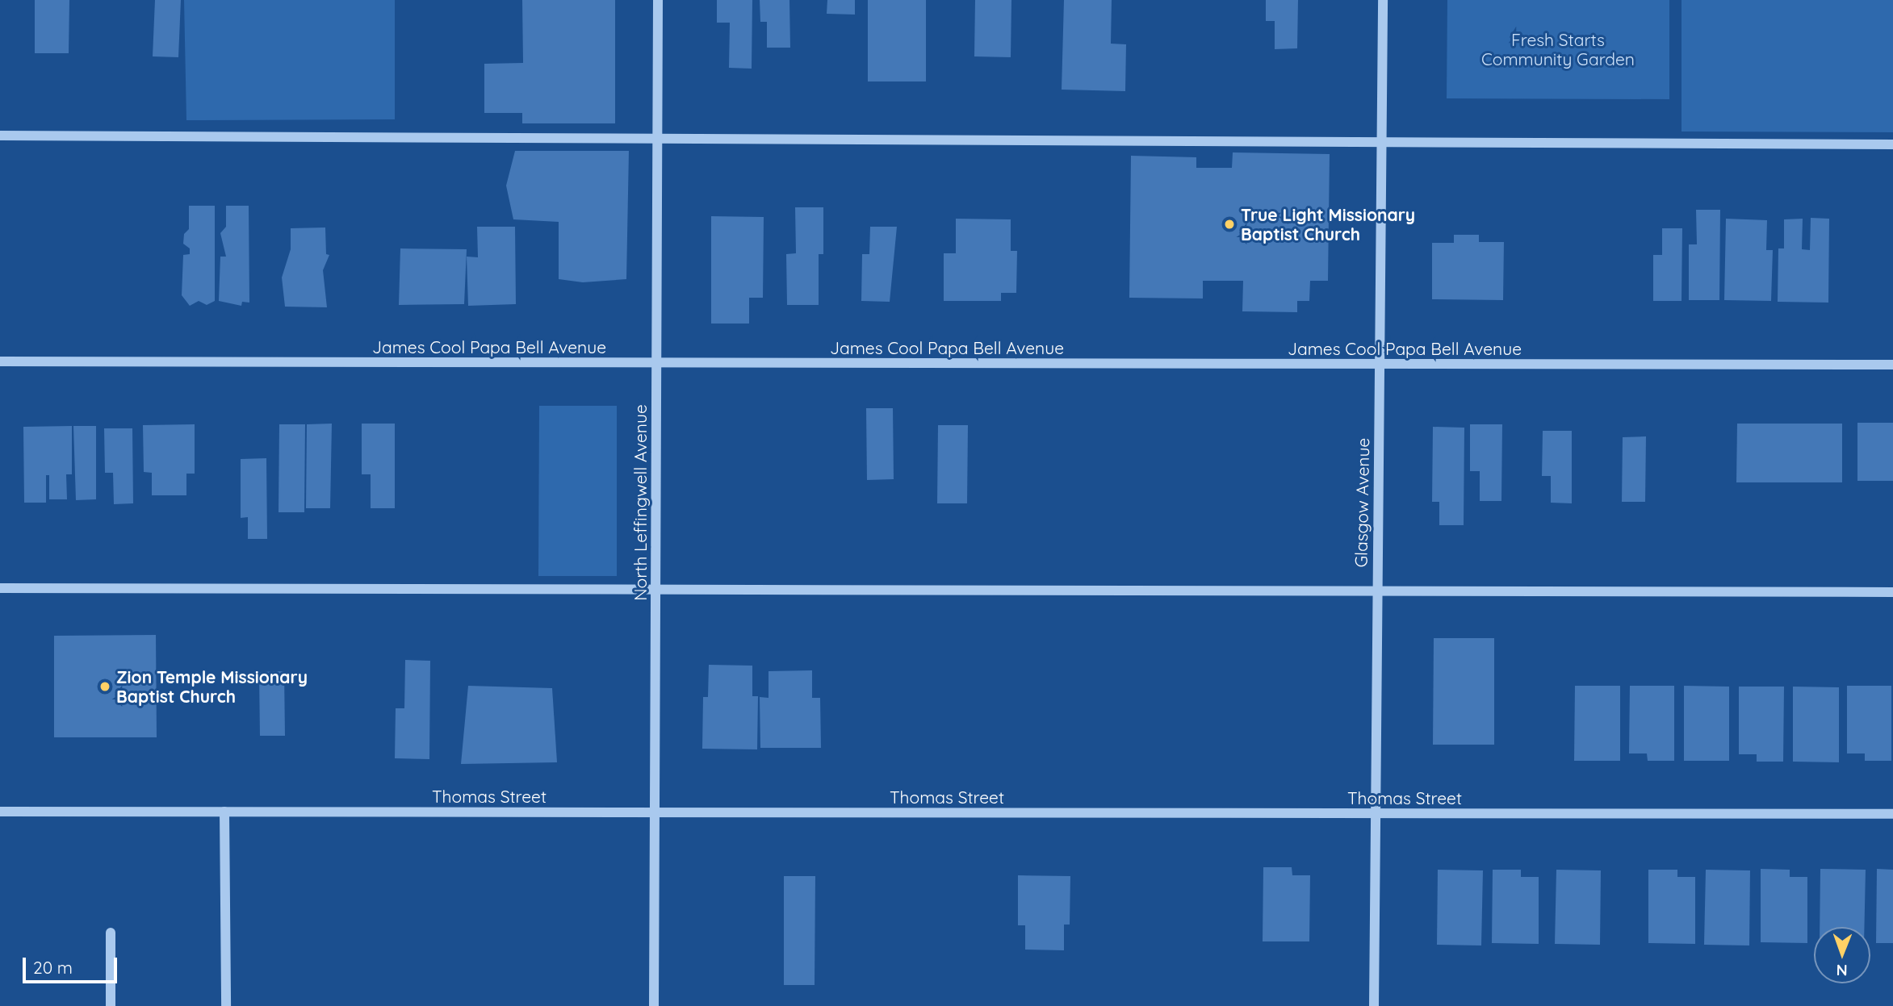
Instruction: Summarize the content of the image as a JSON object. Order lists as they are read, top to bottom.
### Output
{
  "streets": {
    "street": [
      "James Cool Papa Bell Avenue",
      "North Leffingwell Avenue",
      "Glasgow Avenue",
      "Thomas Street"
    ]
  },
  "crossings": [
    ["James Cool Papa Bell Avenue", "North Leffingwell Avenue"],
    ["James Cool Papa Bell Avenue", "Glasgow Avenue"],
    ["North Leffingwell Avenue", "Thomas Street"],
    ["Glasgow Avenue", "Thomas Street"]
  ],
  "parks": ["Fresh Starts Community Garden"],
  "places": ["True Light Missionary Baptist Church", "Zion Temple Missionary Baptist Church"],
  "scale_bar": "20 m",
  "north": "bottom"
}
